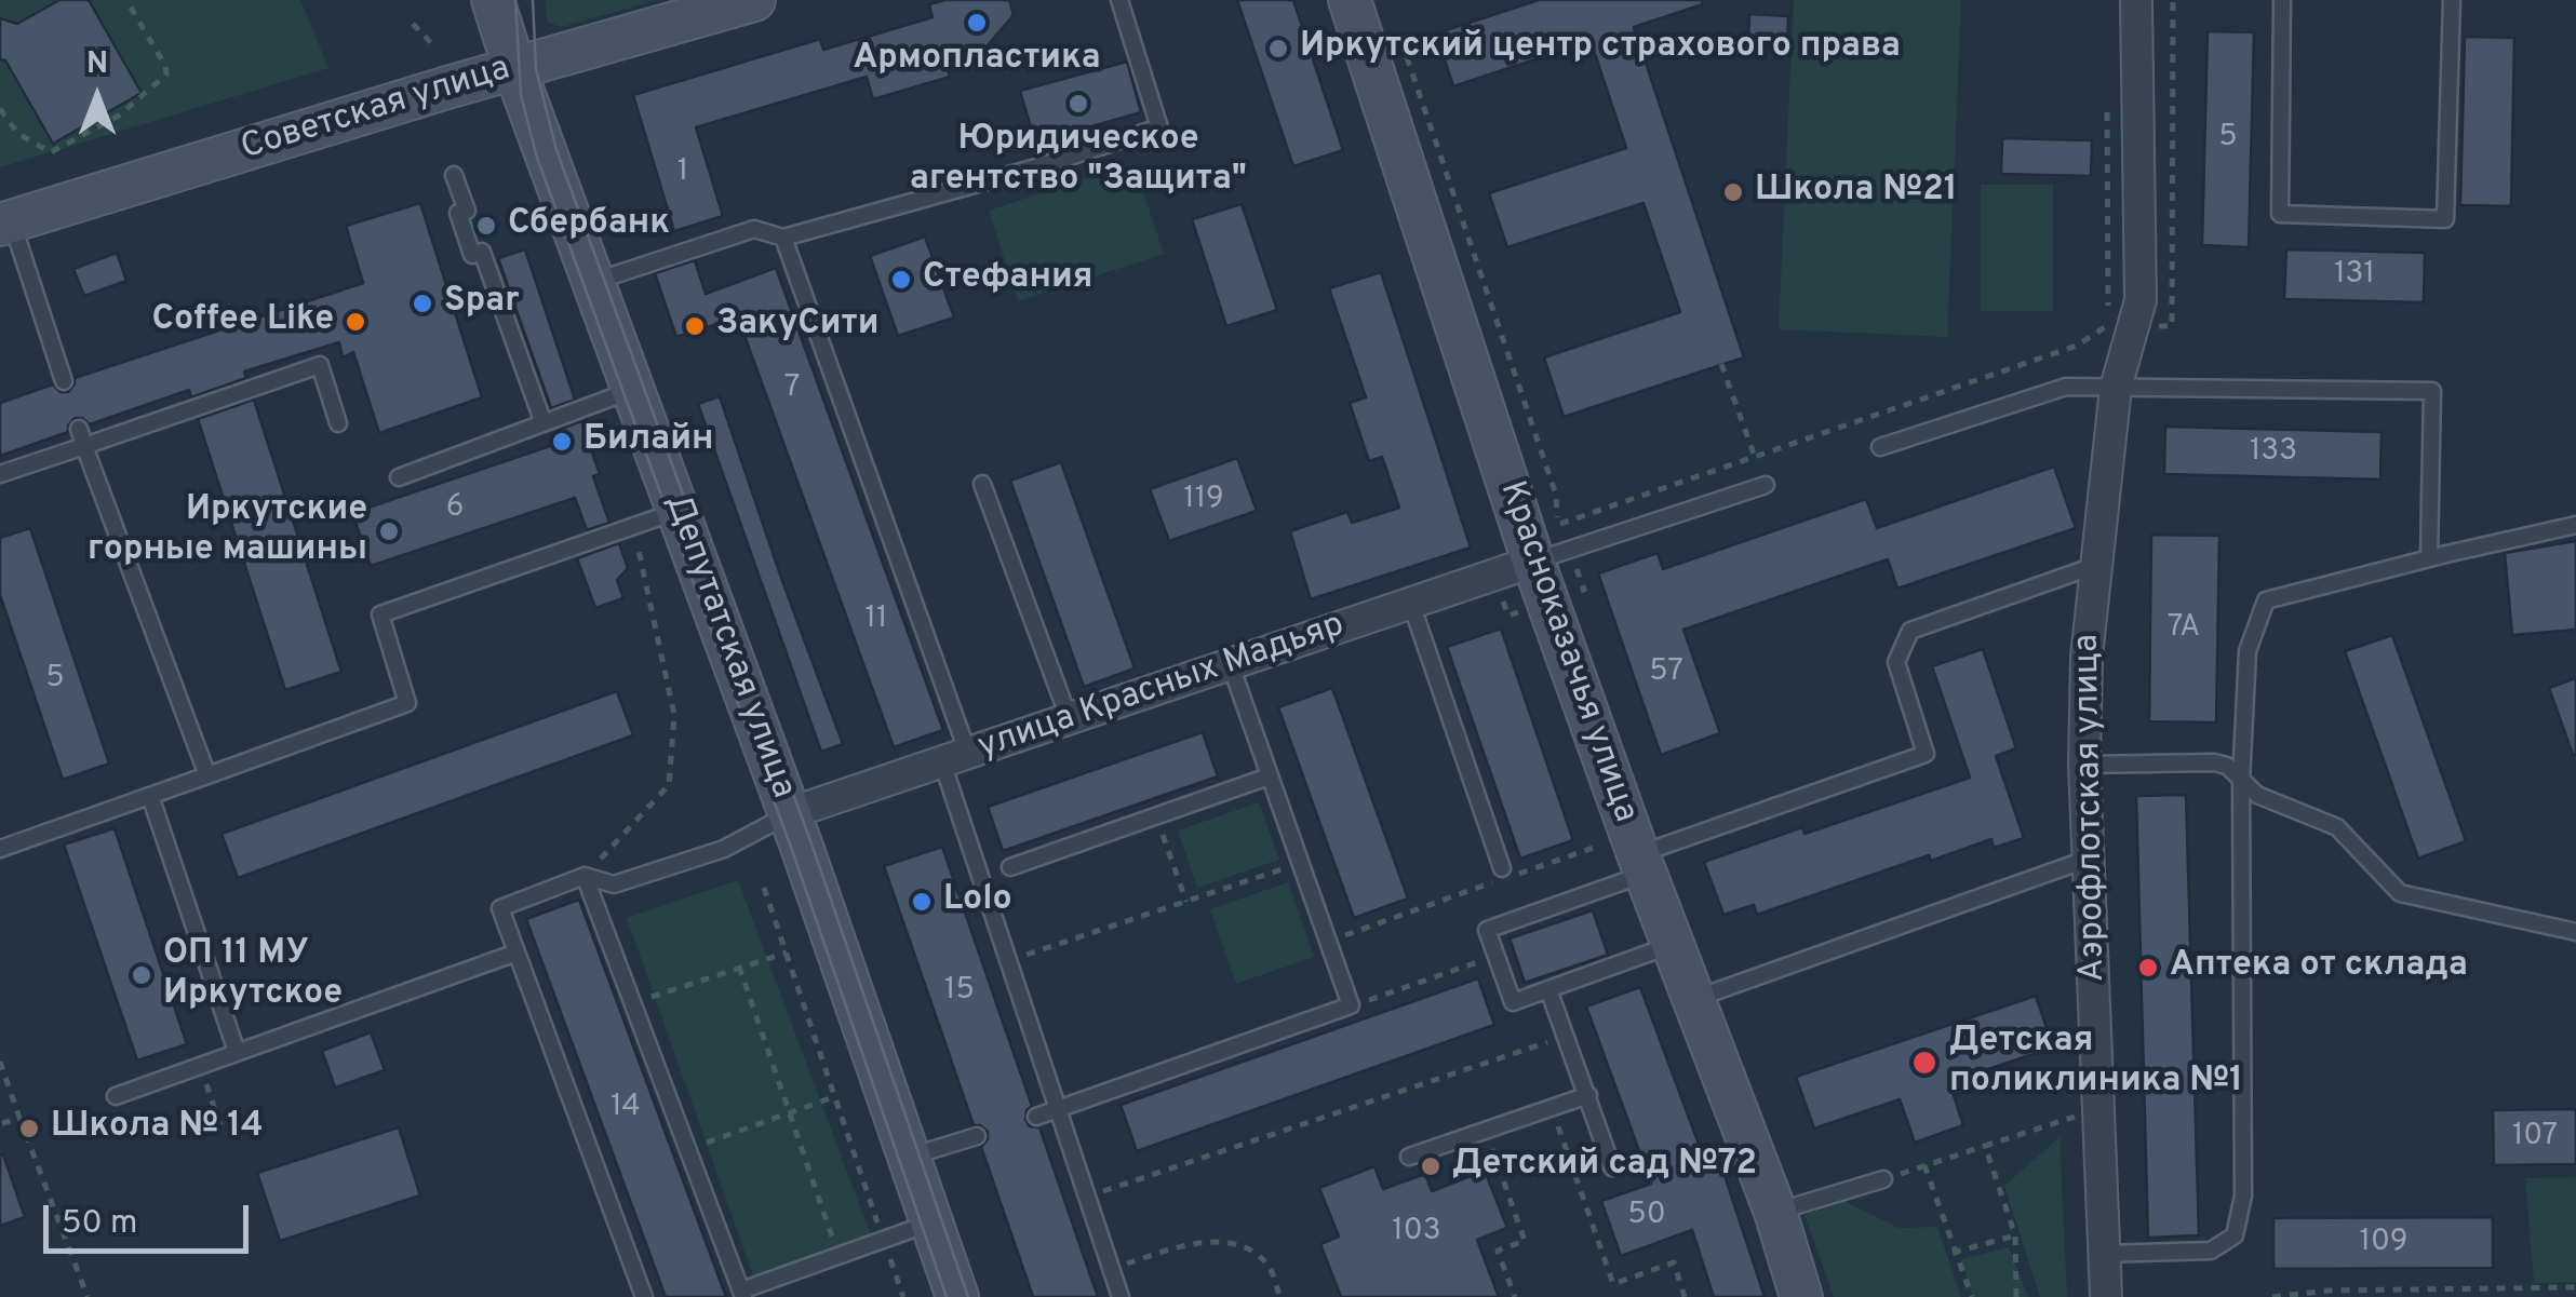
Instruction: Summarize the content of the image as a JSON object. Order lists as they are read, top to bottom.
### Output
{
  "streets": {
    "main road": ["Советская улица", "Депутатская улица", "Красноказачья улица"],
    "street": ["улица Красных Мадьяр", "Аэрофлотская улица"]
  },
  "crossings": [
    ["Советская улица", "Депутатская улица"],
    ["Депутатская улица", "улица Красных Мадьяр"],
    ["Красноказачья улица", "улица Красных Мадьяр"]
  ],
  "places": [
    "Армопластика",
    "Иркутский центр страхового права",
    "Юридическое агентство \"Защита\"",
    "Школа №21",
    "Сбербанк",
    "Стефания",
    "Spar",
    "Coffee Like",
    "ЗакуСити",
    "Билайн",
    "Иркутские горные машины",
    "Lolo",
    "Аптека от склада",
    "ОП 11 МУ Иркутское",
    "Детская поликлиника №1",
    "Школа № 14",
    "Детский сад №72"
  ],
  "house_numbers": [
    "5",
    "1",
    "131",
    "7",
    "133",
    "119",
    "6",
    "11",
    "7А",
    "57",
    "5",
    "15",
    "14",
    "107",
    "50",
    "103",
    "109"
  ],
  "scale_bar": "50 m",
  "north": "top"
}
